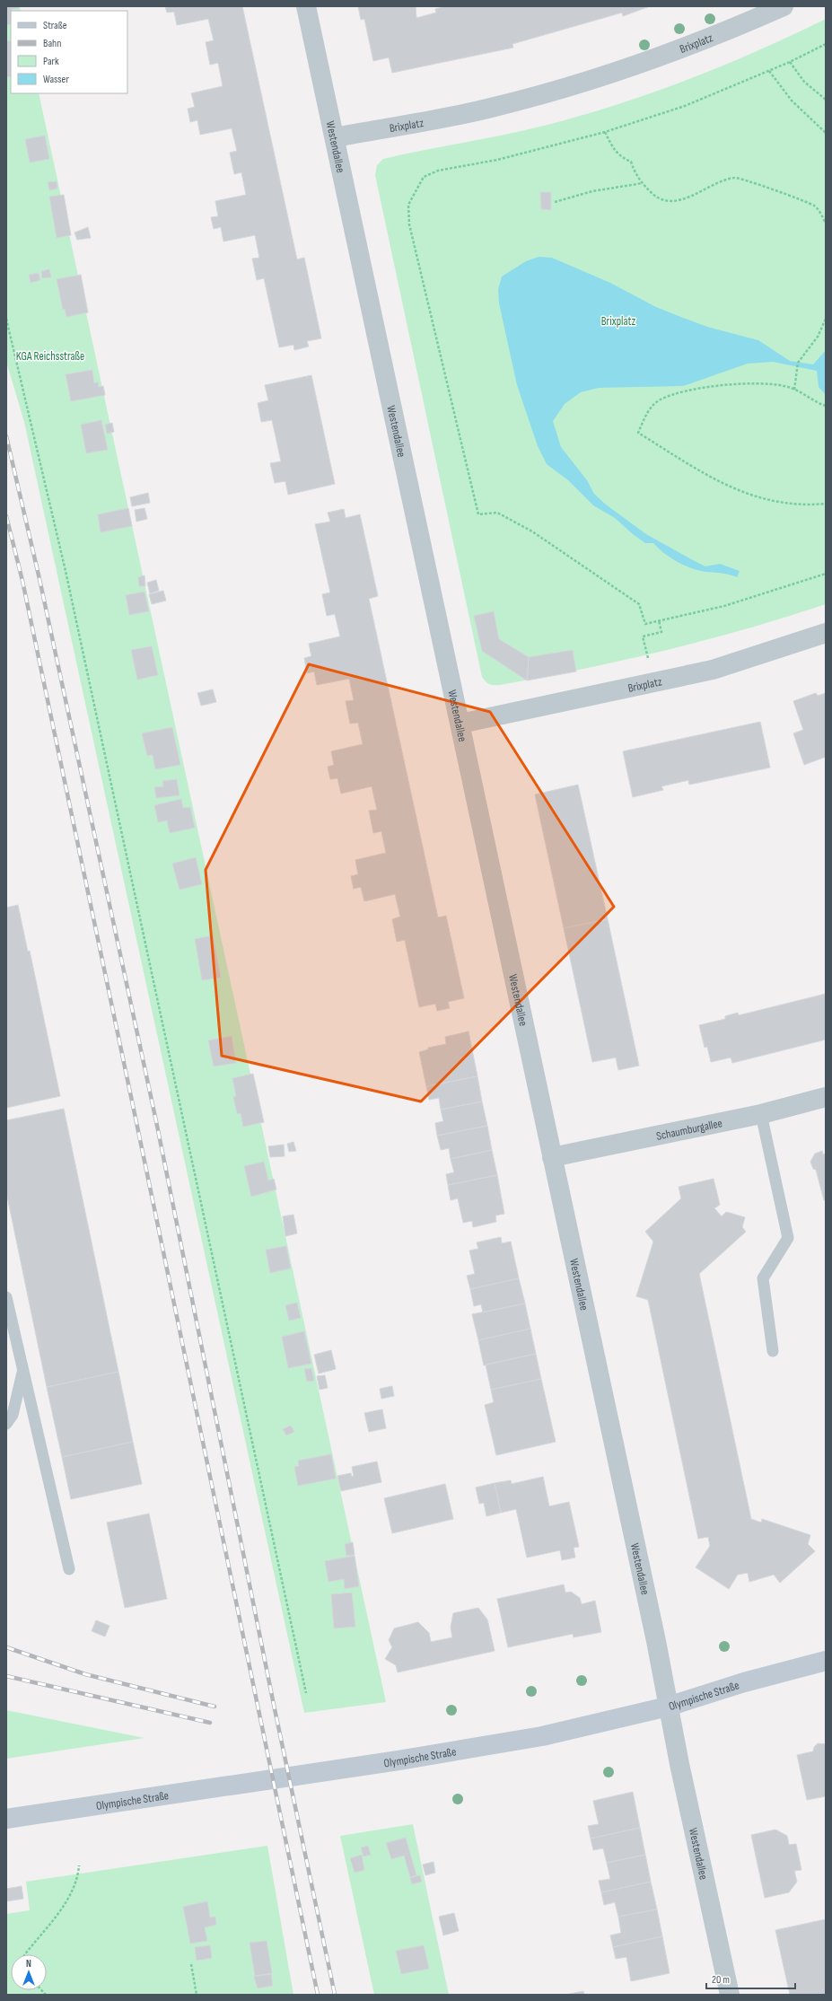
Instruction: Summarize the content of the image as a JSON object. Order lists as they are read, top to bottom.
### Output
{
  "streets": {
    "main road": ["Olympische Straße"],
    "street": ["Brixplatz", "Westendallee", "Schaumburgallee"]
  },
  "crossings": [
    ["Brixplatz", "Westendallee"],
    ["Westendallee", "Schaumburgallee"],
    ["Westendallee", "Olympische Straße"]
  ],
  "parks": ["Brixplatz", "KGA Reichsstraße"],
  "legend": [
    "Straße",
    "Bahn",
    "Park",
    "Wasser"
  ],
  "scale_bar": "20 m",
  "north": "top"
}
